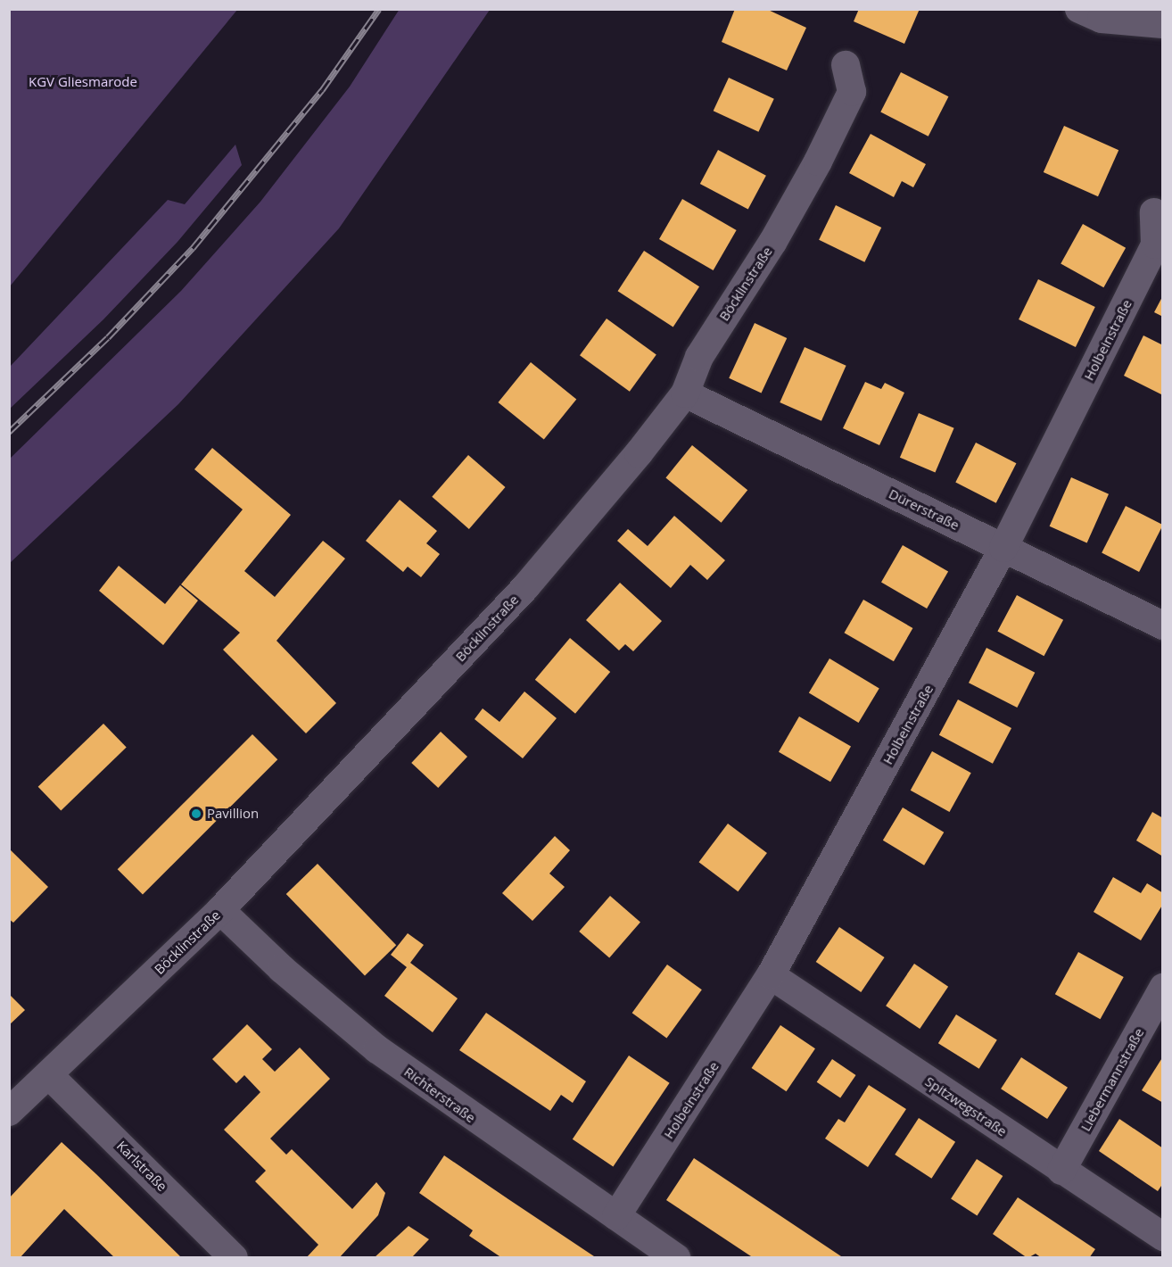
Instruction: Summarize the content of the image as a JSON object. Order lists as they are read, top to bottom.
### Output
{
  "streets": {
    "street": [
      "Böcklinstraße",
      "Holbeinstraße",
      "Dürerstraße",
      "Liebermannstraße",
      "Richterstraße",
      "Spitzwegstraße",
      "Karlstraße"
    ]
  },
  "crossings": [
    ["Böcklinstraße", "Dürerstraße"],
    ["Böcklinstraße", "Richterstraße"],
    ["Böcklinstraße", "Karlstraße"],
    ["Holbeinstraße", "Dürerstraße"],
    ["Holbeinstraße", "Richterstraße"],
    ["Holbeinstraße", "Spitzwegstraße"],
    ["Liebermannstraße", "Spitzwegstraße"]
  ],
  "parks": ["KGV Gliesmarode"],
  "places": ["Pavillion"]
}
